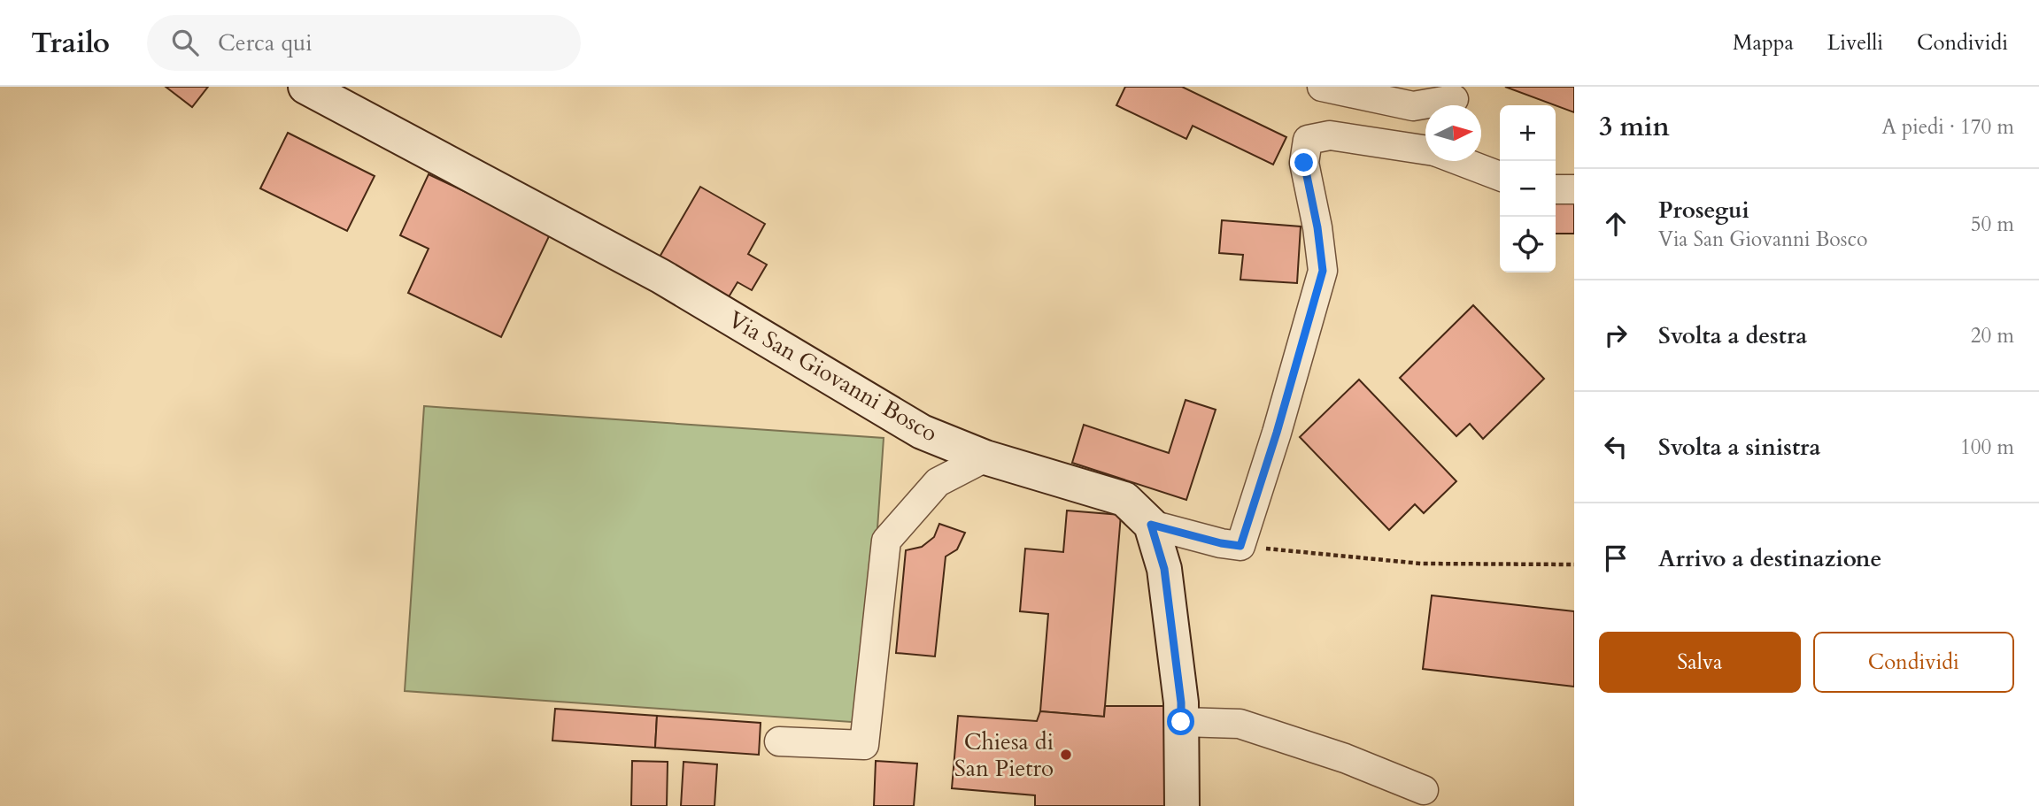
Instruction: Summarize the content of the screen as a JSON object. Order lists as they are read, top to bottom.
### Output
{
  "streets": {
    "street": ["Via San Giovanni Bosco"]
  },
  "places": ["Chiesa di San Pietro"],
  "north": "right",
  "page": {
    "header": "Trailo",
    "search": "Cerca qui",
    "nav": ["Mappa", "Livelli", "Condividi"],
    "heading": ["3 min", "A piedi · 170 m"],
    "map_buttons": ["+", "−"],
    "list": [
      ["Prosegui", "Via San Giovanni Bosco", "50 m"],
      ["Svolta a destra", "20 m"],
      ["Svolta a sinistra", "100 m"],
      "Arrivo a destinazione"
    ],
    "buttons": ["Salva", "Condividi"]
  }
}
